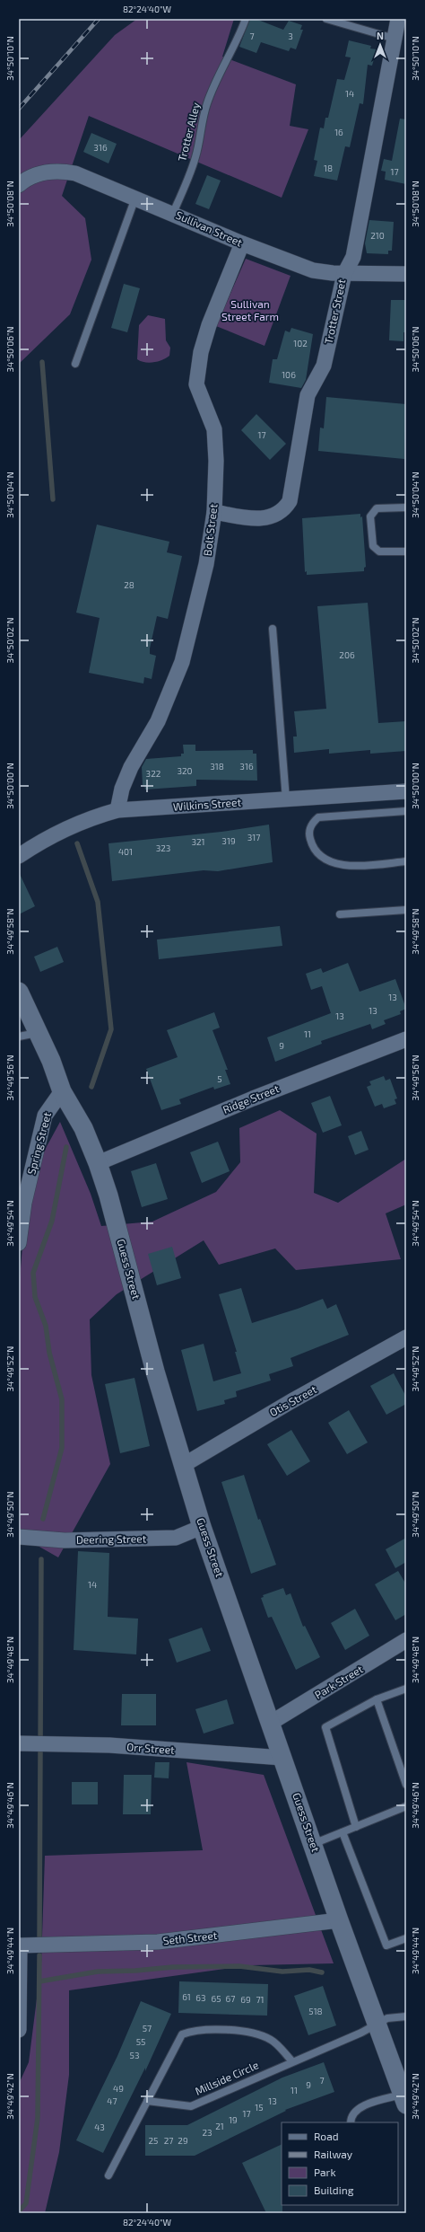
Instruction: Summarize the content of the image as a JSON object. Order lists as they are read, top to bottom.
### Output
{
  "streets": {
    "street": [
      "Sullivan Street",
      "Trotter Street",
      "Bolt Street",
      "Wilkins Street",
      "Ridge Street",
      "Spring Street",
      "Guess Street",
      "Otis Street",
      "Deering Street",
      "Park Street",
      "Orr Street",
      "Seth Street"
    ],
    "lane": ["Trotter Alley", "Millside Circle"]
  },
  "crossings": [
    ["Trotter Alley", "Sullivan Street"],
    ["Sullivan Street", "Trotter Street"],
    ["Sullivan Street", "Bolt Street"],
    ["Trotter Street", "Bolt Street"],
    ["Bolt Street", "Wilkins Street"],
    ["Ridge Street", "Guess Street"],
    ["Spring Street", "Guess Street"],
    ["Guess Street", "Otis Street"],
    ["Guess Street", "Deering Street"],
    ["Guess Street", "Park Street"],
    ["Guess Street", "Orr Street"],
    ["Guess Street", "Seth Street"],
    ["Guess Street", "Millside Circle"]
  ],
  "parks": ["Sullivan Street Farm"],
  "house_numbers": [
    "7",
    "3",
    "14",
    "16",
    "316",
    "18",
    "17",
    "210",
    "102",
    "106",
    "17",
    "28",
    "206",
    "318",
    "316",
    "320",
    "322",
    "317",
    "319",
    "321",
    "323",
    "401",
    "13",
    "13",
    "13",
    "11",
    "9",
    "5",
    "14",
    "61",
    "63",
    "65",
    "67",
    "69",
    "71",
    "518",
    "57",
    "55",
    "53",
    "7",
    "9",
    "49",
    "11",
    "47",
    "13",
    "15",
    "17",
    "19",
    "21",
    "43",
    "23",
    "25",
    "27",
    "29"
  ],
  "legend": [
    "Road",
    "Railway",
    "Park",
    "Building"
  ],
  "north": "top",
  "coordinates": [
    "82°24'40\"W",
    "34°50'10\"N",
    "34°50'08\"N",
    "34°50'06\"N",
    "34°50'04\"N",
    "34°50'02\"N",
    "34°50'00\"N",
    "34°49'58\"N",
    "34°49'56\"N",
    "34°49'54\"N",
    "34°49'52\"N",
    "34°49'50\"N",
    "34°49'48\"N",
    "34°49'46\"N",
    "34°49'44\"N",
    "34°49'42\"N"
  ]
}
